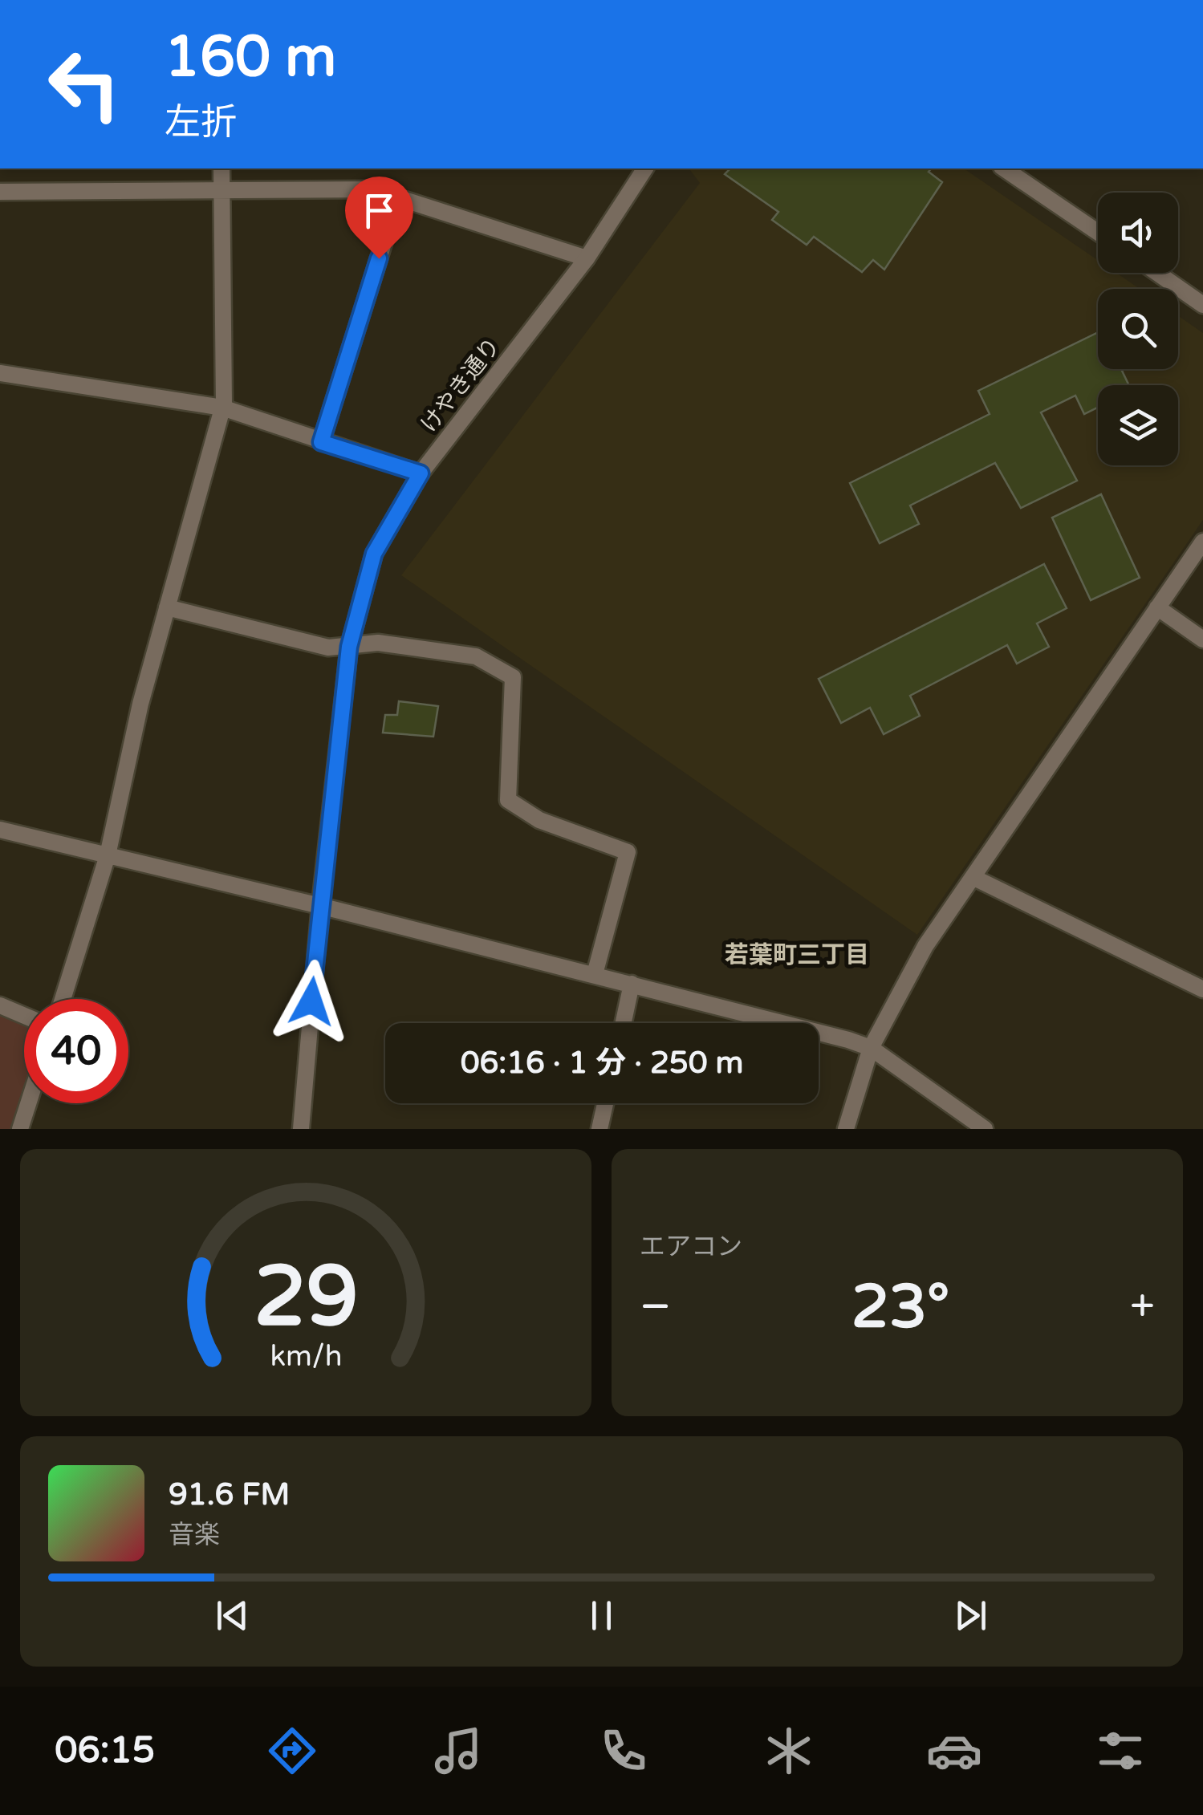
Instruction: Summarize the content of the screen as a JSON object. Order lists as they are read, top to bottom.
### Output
{
  "streets": {
    "street": ["けやき通り"]
  },
  "districts": ["若葉町三丁目"],
  "page": {
    "turn": ["160 m", "左折"],
    "limit": "40",
    "trip": "06:16 · 1 分 · 250 m",
    "tile": "エアコン",
    "heat": ["−", "23°", "+"],
    "song": ["91.6 FM", "音楽"],
    "tabs": "06:15",
    "gauge": ["29", "km/h"]
  }
}
